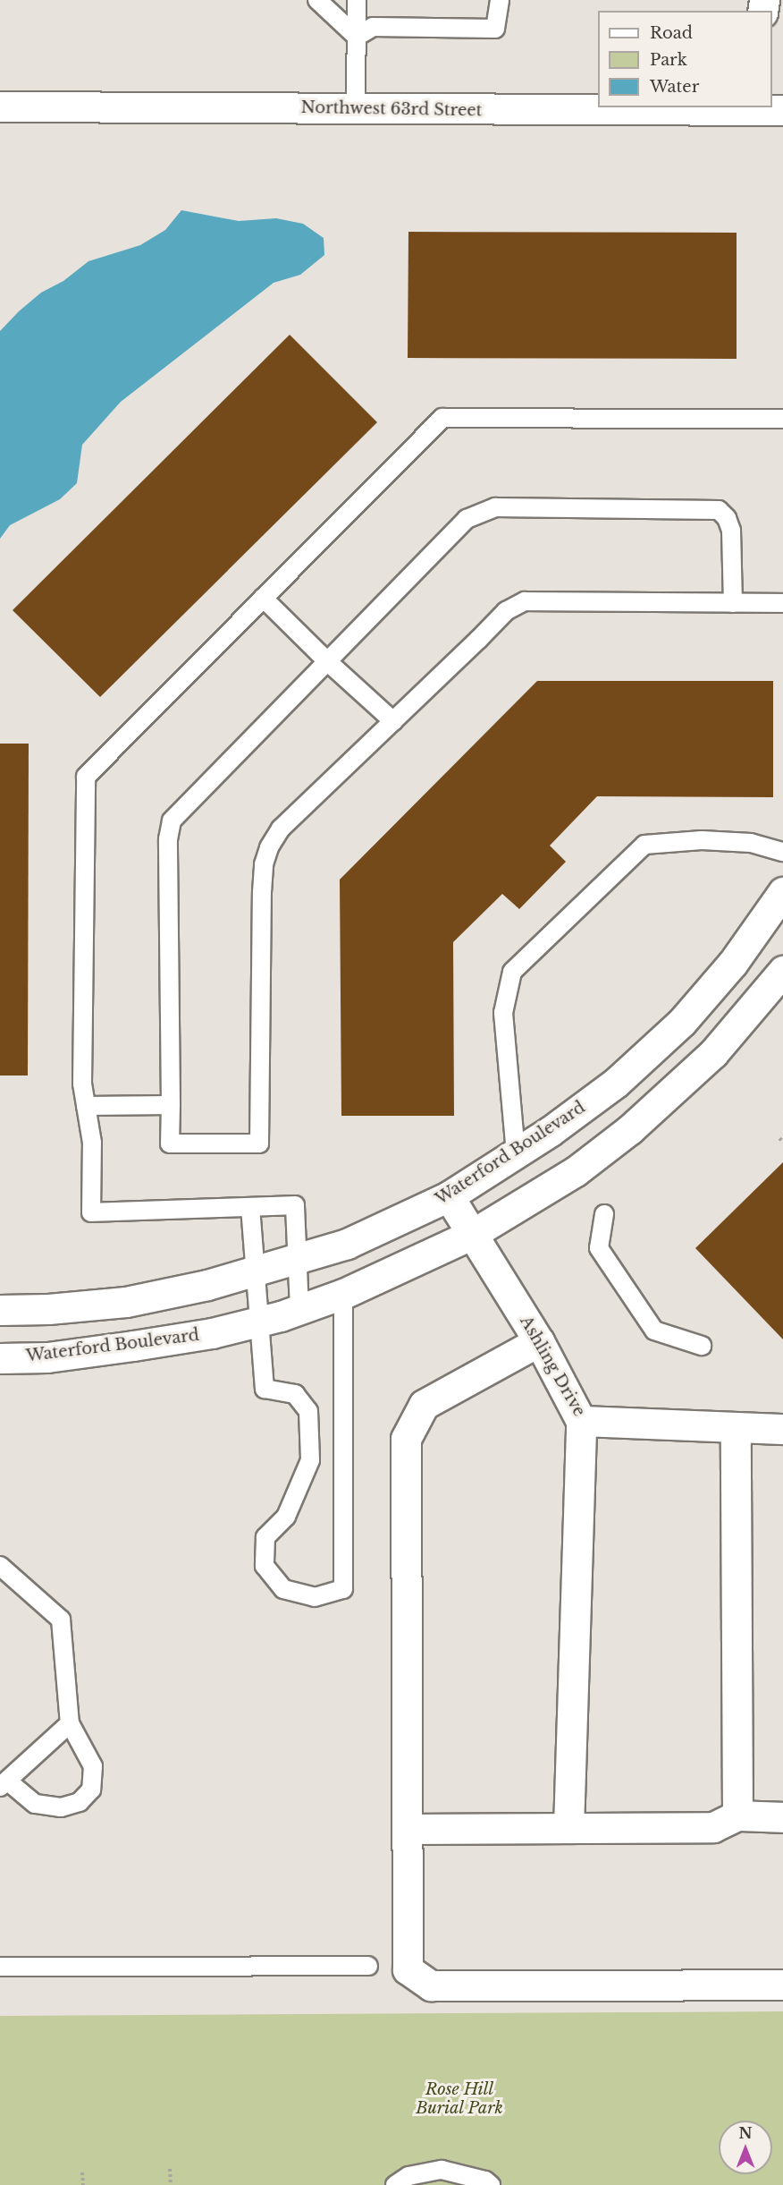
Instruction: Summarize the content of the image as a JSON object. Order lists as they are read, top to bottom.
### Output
{
  "streets": {
    "street": ["Northwest 63rd Street", "Waterford Boulevard", "Ashling Drive"]
  },
  "crossings": [
    ["Waterford Boulevard", "Ashling Drive"]
  ],
  "parks": ["Rose Hill Burial Park"],
  "legend": ["Road", "Park", "Water"],
  "north": "top"
}
